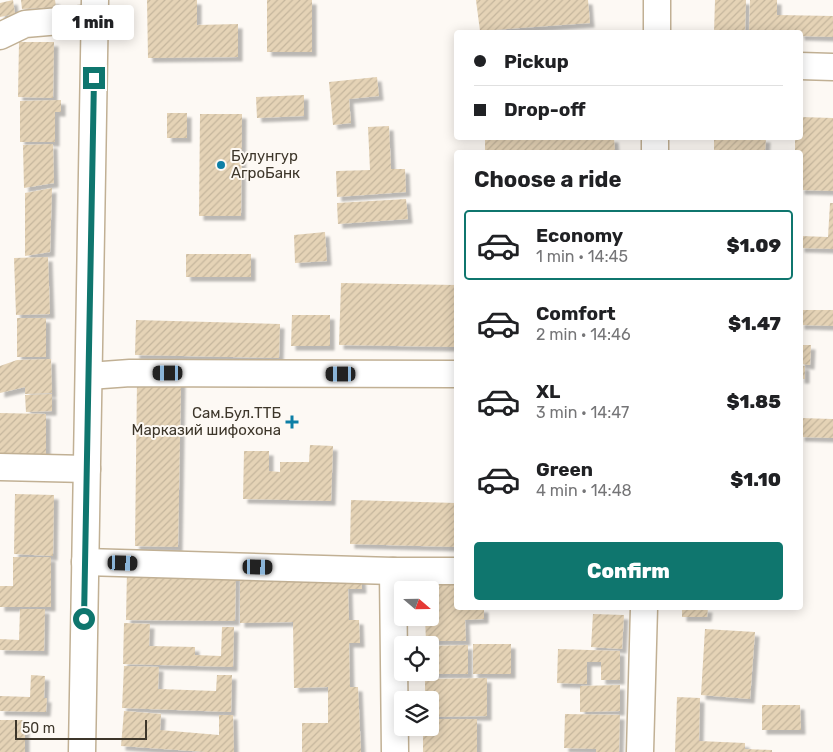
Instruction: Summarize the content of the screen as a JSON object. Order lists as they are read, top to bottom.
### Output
{
  "places": {
    "other": ["Булунгур АгроБанк"],
    "health": ["Сам.Бул.ТТБ Марказий шифохона"]
  },
  "scale_bar": "50 m",
  "north": "right",
  "page": {
    "bubble": "1 min",
    "banner": ["Pickup", "Drop-off"],
    "heading": "Choose a ride",
    "list": [
      {
        "name": "Economy",
        "note": "1 min · 14:45",
        "value": "$1.09"
      },
      {
        "name": "Comfort",
        "note": "2 min · 14:46",
        "value": "$1.47"
      },
      {
        "name": "XL",
        "note": "3 min · 14:47",
        "value": "$1.85"
      },
      {
        "name": "Green",
        "note": "4 min · 14:48",
        "value": "$1.10"
      }
    ],
    "buttons": "Confirm",
    "scale": "50 m"
  }
}
